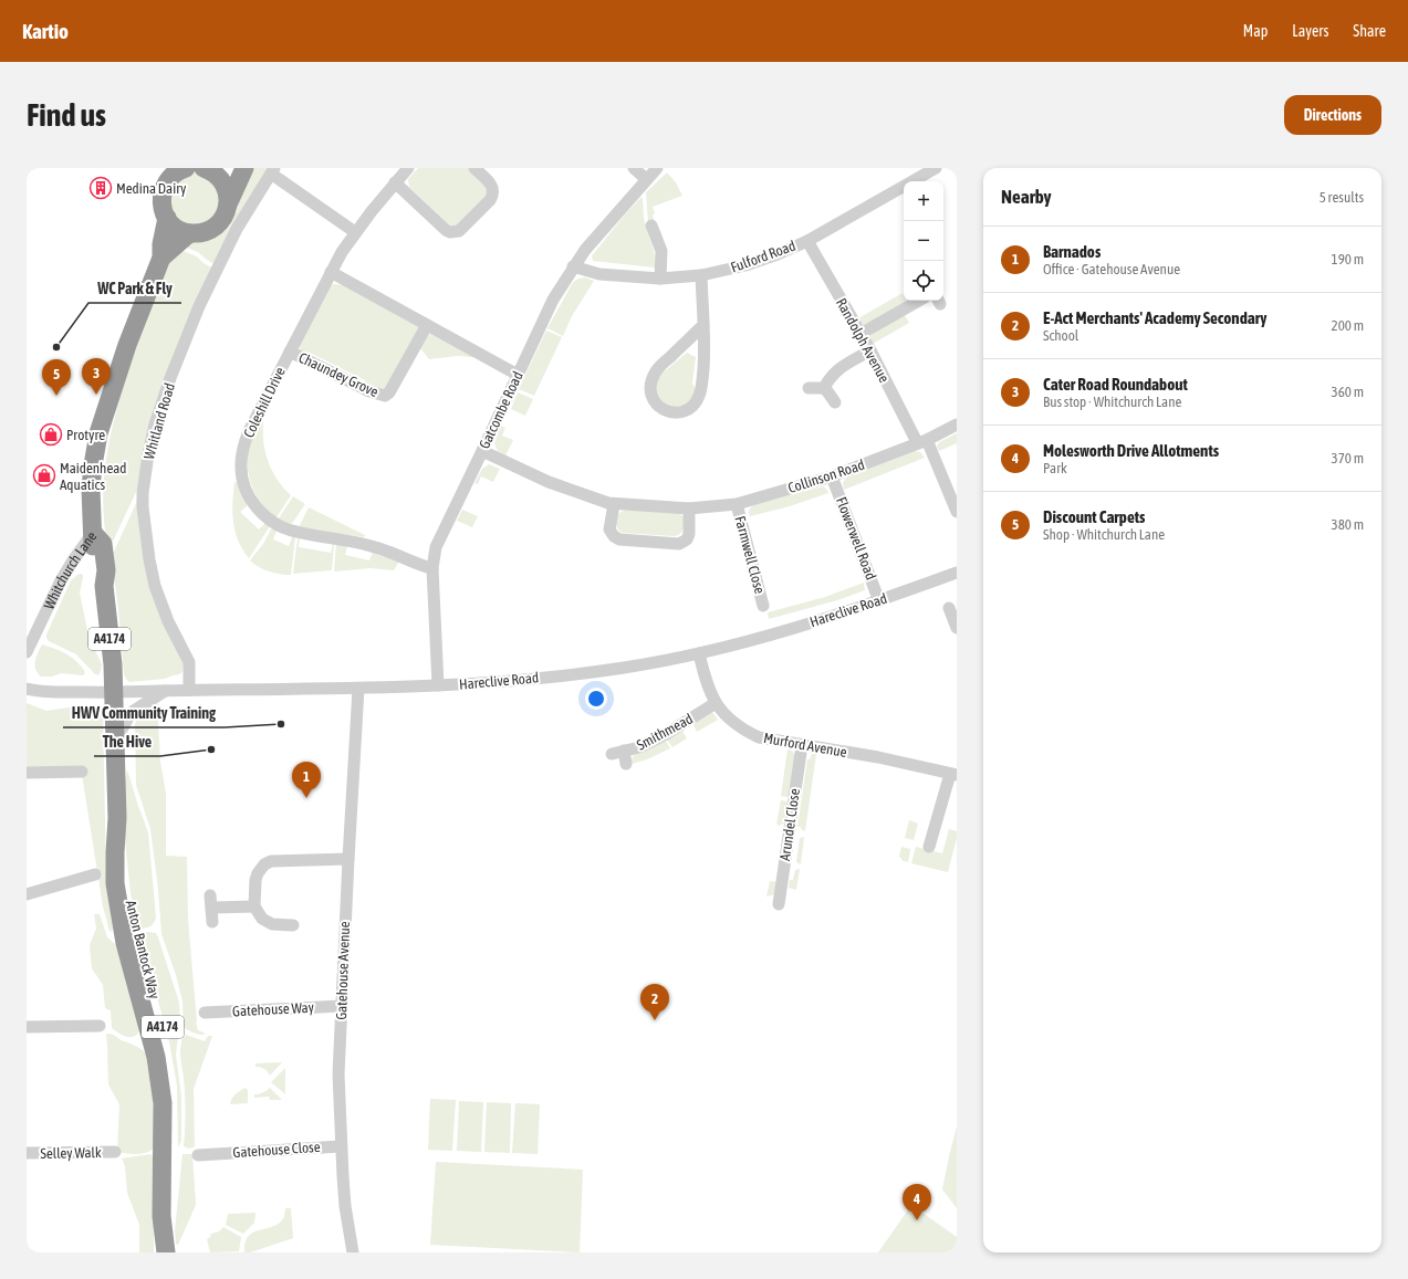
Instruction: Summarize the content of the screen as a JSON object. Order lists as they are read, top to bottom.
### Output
{
  "streets": {
    "highway": ["Whitchurch Lane", "A4174", "Anton Bantock Way"],
    "street": [
      "Fulford Road",
      "Randolph Avenue",
      "Chaundey Grove",
      "Coleshill Drive",
      "Gatcombe Road",
      "Whitland Road",
      "Collinson Road",
      "Flowerwell Road",
      "Farmwell Close",
      "Hareclive Road",
      "Smithmead",
      "Murford Avenue",
      "Arundel Close",
      "Gatehouse Avenue",
      "Gatehouse Way",
      "Gatehouse Close",
      "Selley Walk"
    ]
  },
  "crossings": [
    ["Fulford Road", "Randolph Avenue"],
    ["Fulford Road", "Gatcombe Road"],
    ["Randolph Avenue", "Collinson Road"],
    ["Chaundey Grove", "Coleshill Drive"],
    ["Coleshill Drive", "Gatcombe Road"],
    ["Gatcombe Road", "Collinson Road"],
    ["Gatcombe Road", "Hareclive Road"],
    ["Whitland Road", "Hareclive Road"],
    ["Collinson Road", "Flowerwell Road"],
    ["Collinson Road", "Farmwell Close"],
    ["Flowerwell Road", "Hareclive Road"],
    ["Whitchurch Lane", "A4174"],
    ["Hareclive Road", "A4174"],
    ["Hareclive Road", "Murford Avenue"],
    ["Hareclive Road", "Anton Bantock Way"],
    ["Hareclive Road", "Gatehouse Avenue"],
    ["A4174", "Anton Bantock Way"],
    ["Smithmead", "Murford Avenue"],
    ["Murford Avenue", "Arundel Close"],
    ["Gatehouse Avenue", "Gatehouse Way"],
    ["Gatehouse Avenue", "Gatehouse Close"]
  ],
  "places": {
    "building": ["Medina Dairy"],
    "other": ["WC Park & Fly", "HWV Community Training", "The Hive"],
    "shop": ["Protyre", "Maidenhead Aquatics"]
  },
  "page": {
    "header": "Kartio",
    "nav": ["Map", "Layers", "Share"],
    "buttons": "Directions",
    "title": "Find us",
    "heading": ["Nearby", "5 results"],
    "map_buttons": ["+", "−"],
    "list": [
      {
        "mark": "1",
        "name": "Barnados",
        "note": "Office · Gatehouse Avenue",
        "value": "190 m"
      },
      {
        "mark": "2",
        "name": "E-Act Merchants' Academy Secondary",
        "note": "School",
        "value": "200 m"
      },
      {
        "mark": "3",
        "name": "Cater Road Roundabout",
        "note": "Bus stop · Whitchurch Lane",
        "value": "360 m"
      },
      {
        "mark": "4",
        "name": "Molesworth Drive Allotments",
        "note": "Park",
        "value": "370 m"
      },
      {
        "mark": "5",
        "name": "Discount Carpets",
        "note": "Shop · Whitchurch Lane",
        "value": "380 m"
      }
    ],
    "pins": [
      "3",
      "5",
      "1",
      "2",
      "4"
    ]
  }
}
